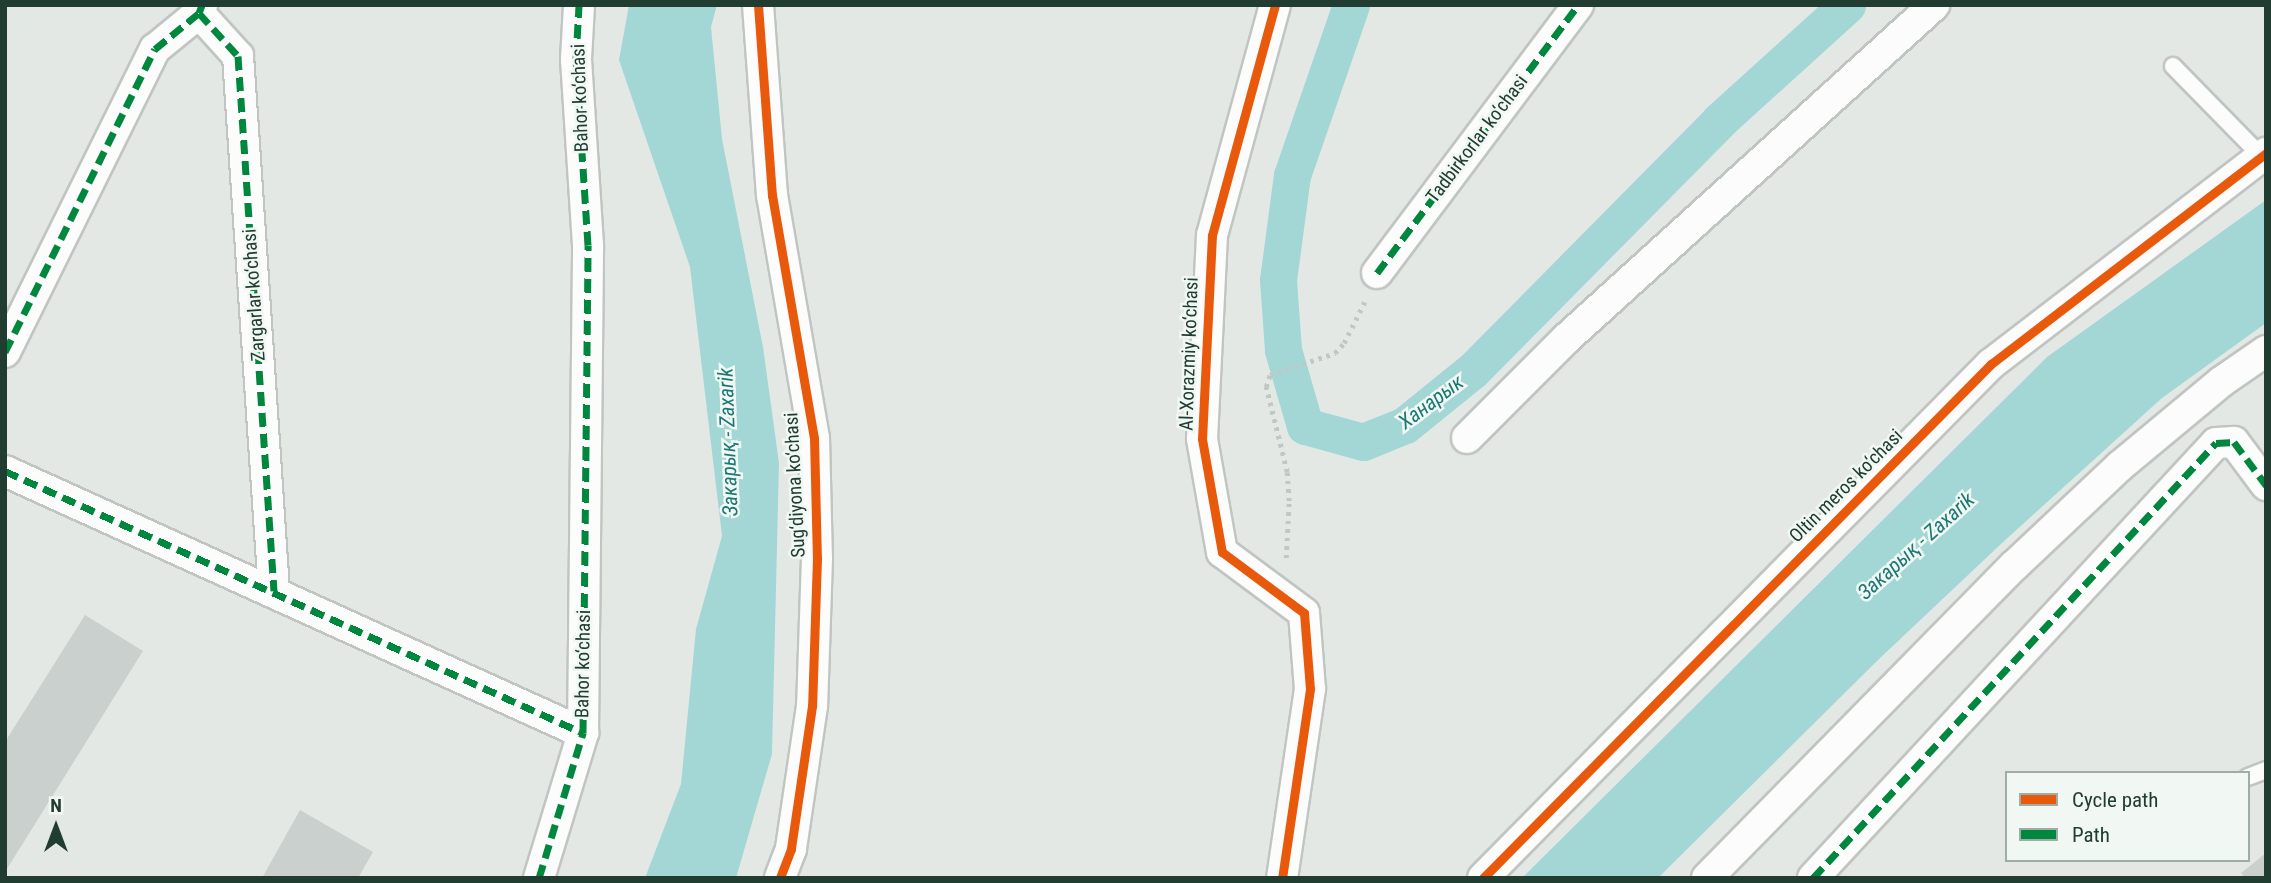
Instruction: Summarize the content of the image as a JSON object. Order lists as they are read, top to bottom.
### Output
{
  "streets": {
    "street": [
      "Bahor ko‘chasi",
      "Tadbirkorlar ko‘chasi",
      "Zargarlar ko‘chasi",
      "Al-Xorazmiy ko‘chasi",
      "Sug‘diyona ko‘chasi",
      "Oltin meros ko‘chasi"
    ]
  },
  "crossings": [
    ["Bahor ko‘chasi", "Zargarlar ko‘chasi"]
  ],
  "water": ["Ханарык", "Закарық - Zaxarik"],
  "legend": ["Cycle path", "Path"],
  "north": "top"
}
